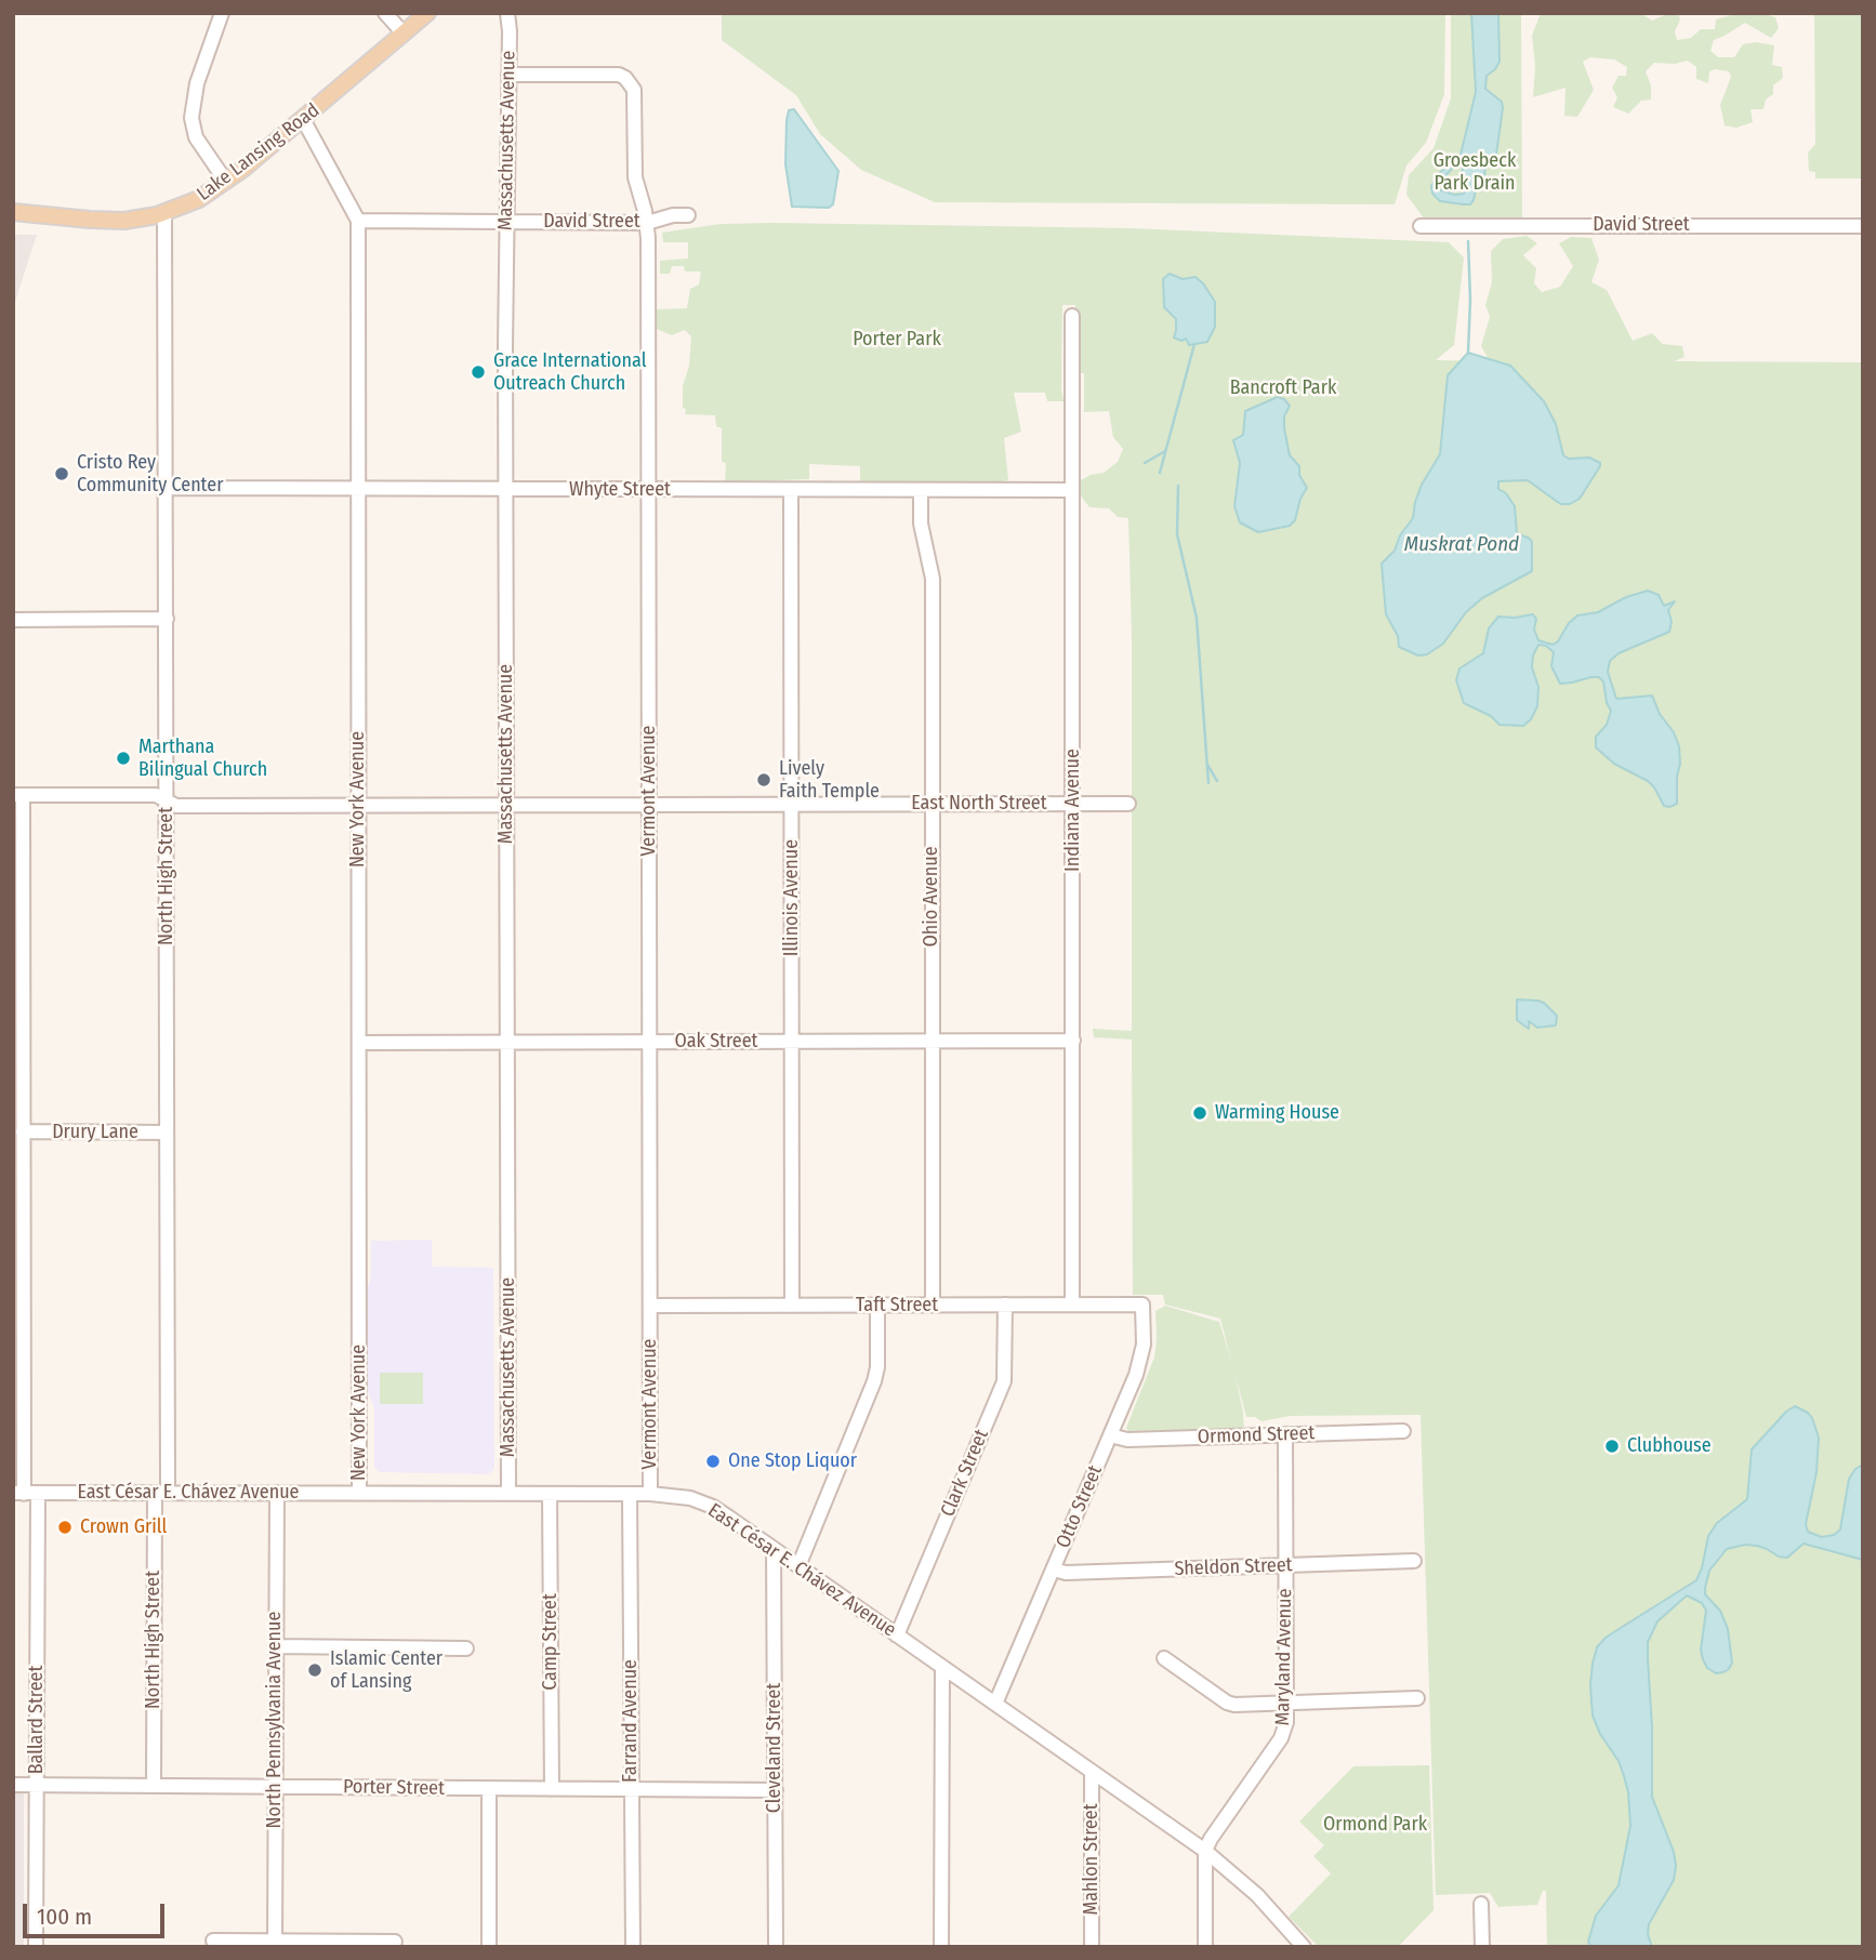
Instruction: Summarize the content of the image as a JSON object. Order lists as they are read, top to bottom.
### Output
{
  "streets": {
    "main road": ["Lake Lansing Road"],
    "street": [
      "Massachusetts Avenue",
      "David Street",
      "Whyte Street",
      "Vermont Avenue",
      "New York Avenue",
      "East North Street",
      "Indiana Avenue",
      "North High Street",
      "Ohio Avenue",
      "Illinois Avenue",
      "Oak Street",
      "Drury Lane",
      "Taft Street",
      "Ormond Street",
      "Clark Street",
      "East César E. Chávez Avenue",
      "Otto Street",
      "Sheldon Street",
      "Camp Street",
      "Maryland Avenue",
      "Ballard Street",
      "North Pennsylvania Avenue",
      "Farrand Avenue",
      "Cleveland Street",
      "Porter Street",
      "Mahlon Street"
    ]
  },
  "crossings": [
    ["Massachusetts Avenue", "David Street"],
    ["Massachusetts Avenue", "Whyte Street"],
    ["Massachusetts Avenue", "Vermont Avenue"],
    ["Massachusetts Avenue", "East North Street"],
    ["Massachusetts Avenue", "Oak Street"],
    ["Massachusetts Avenue", "East César E. Chávez Avenue"],
    ["Lake Lansing Road", "New York Avenue"],
    ["Lake Lansing Road", "North High Street"],
    ["David Street", "Vermont Avenue"],
    ["David Street", "New York Avenue"],
    ["Whyte Street", "Vermont Avenue"],
    ["Whyte Street", "New York Avenue"],
    ["Whyte Street", "Indiana Avenue"],
    ["Whyte Street", "North High Street"],
    ["Whyte Street", "Ohio Avenue"],
    ["Whyte Street", "Illinois Avenue"],
    ["Vermont Avenue", "East North Street"],
    ["Vermont Avenue", "Oak Street"],
    ["Vermont Avenue", "Taft Street"],
    ["Vermont Avenue", "East César E. Chávez Avenue"],
    ["New York Avenue", "East North Street"],
    ["New York Avenue", "Oak Street"],
    ["New York Avenue", "East César E. Chávez Avenue"],
    ["East North Street", "Indiana Avenue"],
    ["East North Street", "North High Street"],
    ["East North Street", "Ohio Avenue"],
    ["East North Street", "Illinois Avenue"],
    ["East North Street", "Ballard Street"],
    ["Indiana Avenue", "Oak Street"],
    ["Indiana Avenue", "Taft Street"],
    ["North High Street", "Drury Lane"],
    ["North High Street", "East César E. Chávez Avenue"],
    ["North High Street", "Porter Street"],
    ["Ohio Avenue", "Oak Street"],
    ["Ohio Avenue", "Taft Street"],
    ["Illinois Avenue", "Oak Street"],
    ["Illinois Avenue", "Taft Street"],
    ["Drury Lane", "Ballard Street"],
    ["Taft Street", "Clark Street"],
    ["Taft Street", "Otto Street"],
    ["Ormond Street", "Otto Street"],
    ["Ormond Street", "Maryland Avenue"],
    ["Clark Street", "East César E. Chávez Avenue"],
    ["East César E. Chávez Avenue", "Otto Street"],
    ["East César E. Chávez Avenue", "Camp Street"],
    ["East César E. Chávez Avenue", "Maryland Avenue"],
    ["East César E. Chávez Avenue", "Ballard Street"],
    ["East César E. Chávez Avenue", "North Pennsylvania Avenue"],
    ["East César E. Chávez Avenue", "Farrand Avenue"],
    ["East César E. Chávez Avenue", "Cleveland Street"],
    ["East César E. Chávez Avenue", "Mahlon Street"],
    ["Otto Street", "Sheldon Street"],
    ["Sheldon Street", "Maryland Avenue"],
    ["Camp Street", "Porter Street"],
    ["Ballard Street", "Porter Street"],
    ["North Pennsylvania Avenue", "Porter Street"],
    ["Farrand Avenue", "Porter Street"],
    ["Cleveland Street", "Porter Street"]
  ],
  "water": ["Muskrat Pond"],
  "parks": [
    "Groesbeck Park Drain",
    "Porter Park",
    "Bancroft Park",
    "Ormond Park"
  ],
  "places": [
    "Grace International Outreach Church",
    "Cristo Rey Community Center",
    "Marthana Bilingual Church",
    "Lively Faith Temple",
    "Warming House",
    "Clubhouse",
    "One Stop Liquor",
    "Crown Grill",
    "Islamic Center of Lansing"
  ],
  "scale_bar": "100 m"
}
